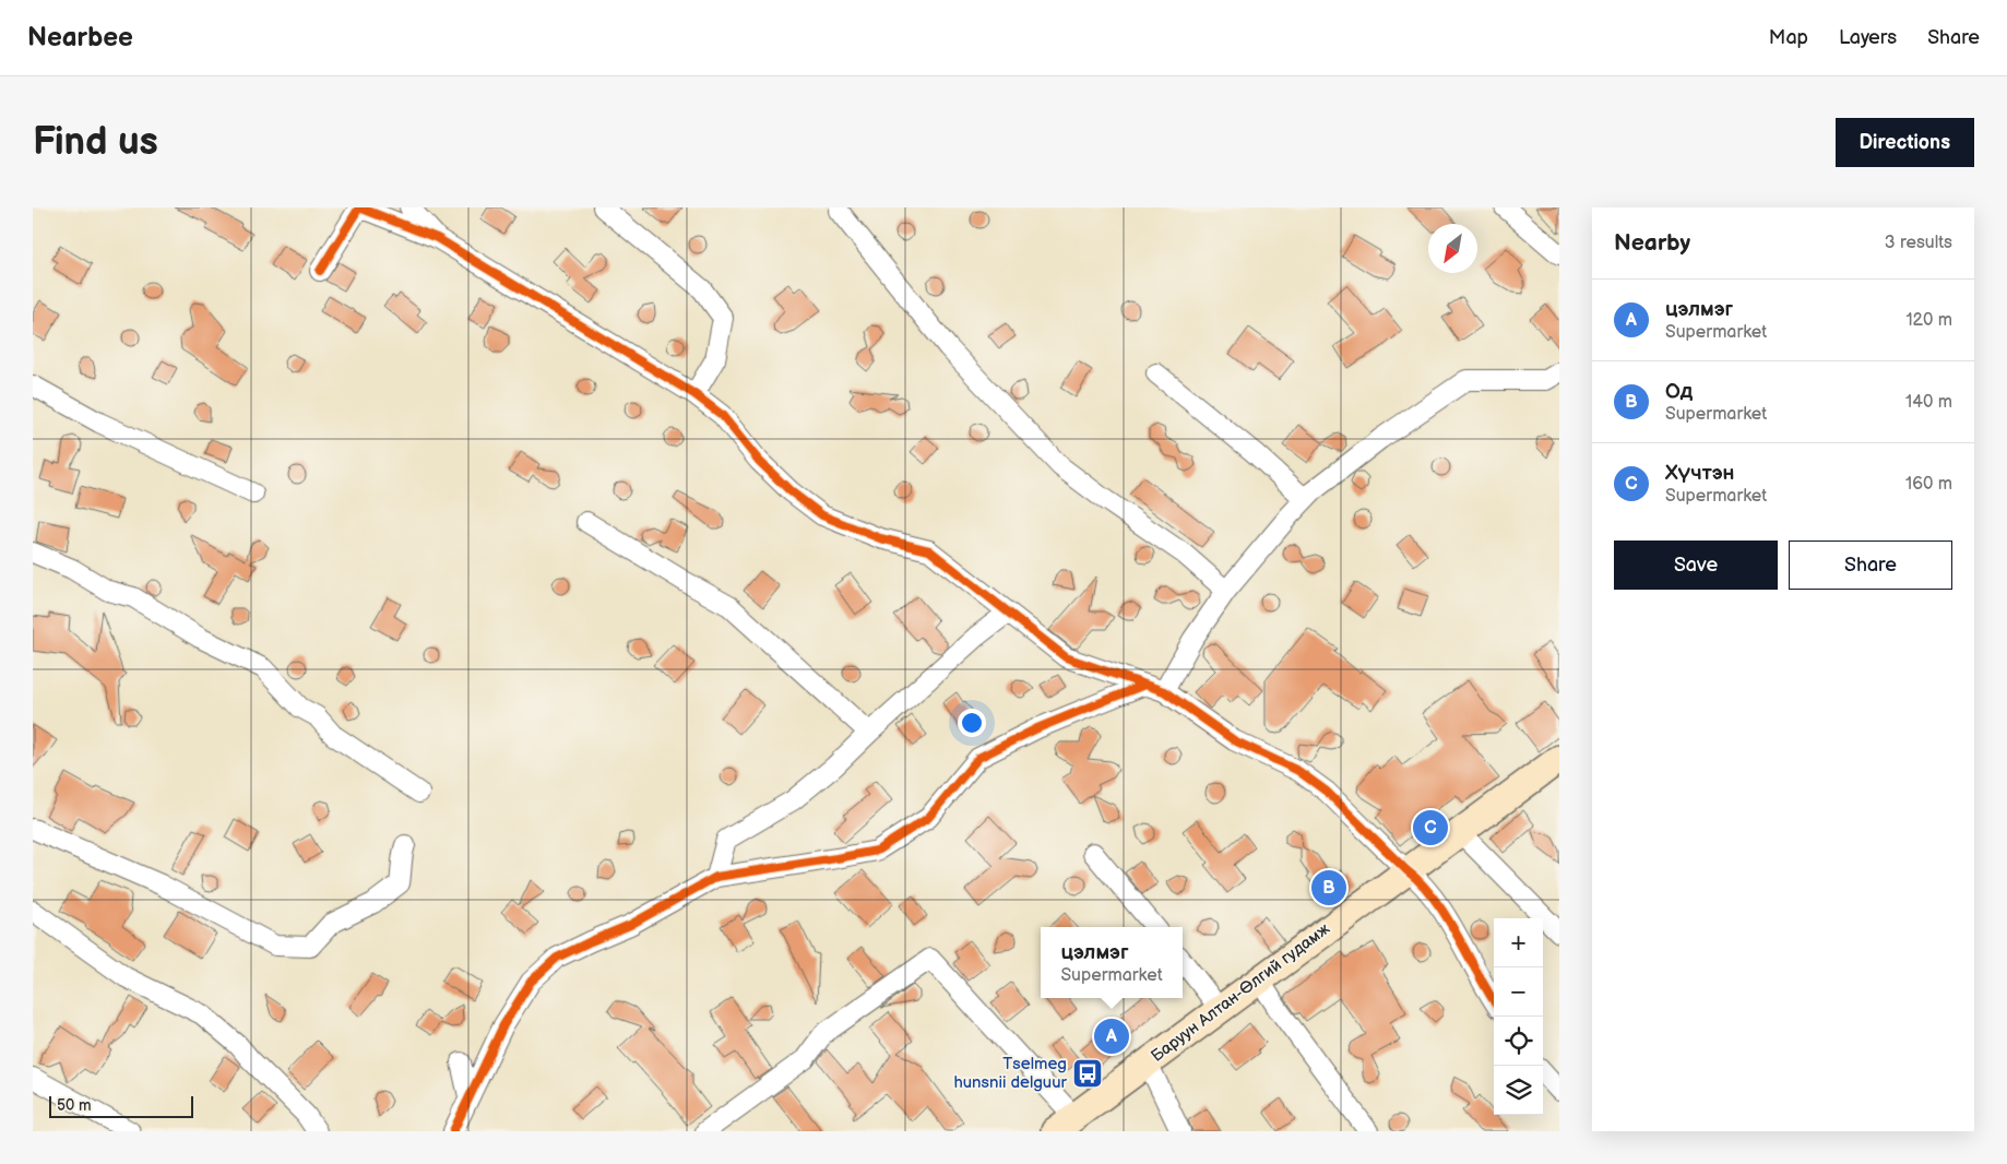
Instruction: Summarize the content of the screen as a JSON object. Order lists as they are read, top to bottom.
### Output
{
  "streets": {
    "main road": ["Баруун Алтан-Өлгий гудамж"]
  },
  "places": {
    "bus stop": ["Tselmeg hunsnii delguur"]
  },
  "scale_bar": "50 m",
  "north": "bottom left",
  "page": {
    "header": "Nearbee",
    "nav": ["Map", "Layers", "Share"],
    "buttons": [
      "Directions",
      ["Save", "Share"]
    ],
    "title": "Find us",
    "heading": ["Nearby", "3 results"],
    "list": [
      {
        "mark": "A",
        "name": "цэлмэг",
        "note": "Supermarket",
        "value": "120 m"
      },
      {
        "mark": "B",
        "name": "Од",
        "note": "Supermarket",
        "value": "140 m"
      },
      {
        "mark": "C",
        "name": "Хүчтэн",
        "note": "Supermarket",
        "value": "160 m"
      }
    ],
    "pins": ["C", "B", "A"],
    "map_buttons": ["+", "−"],
    "popup": ["цэлмэг", "Supermarket"],
    "scale": "50 m"
  }
}
